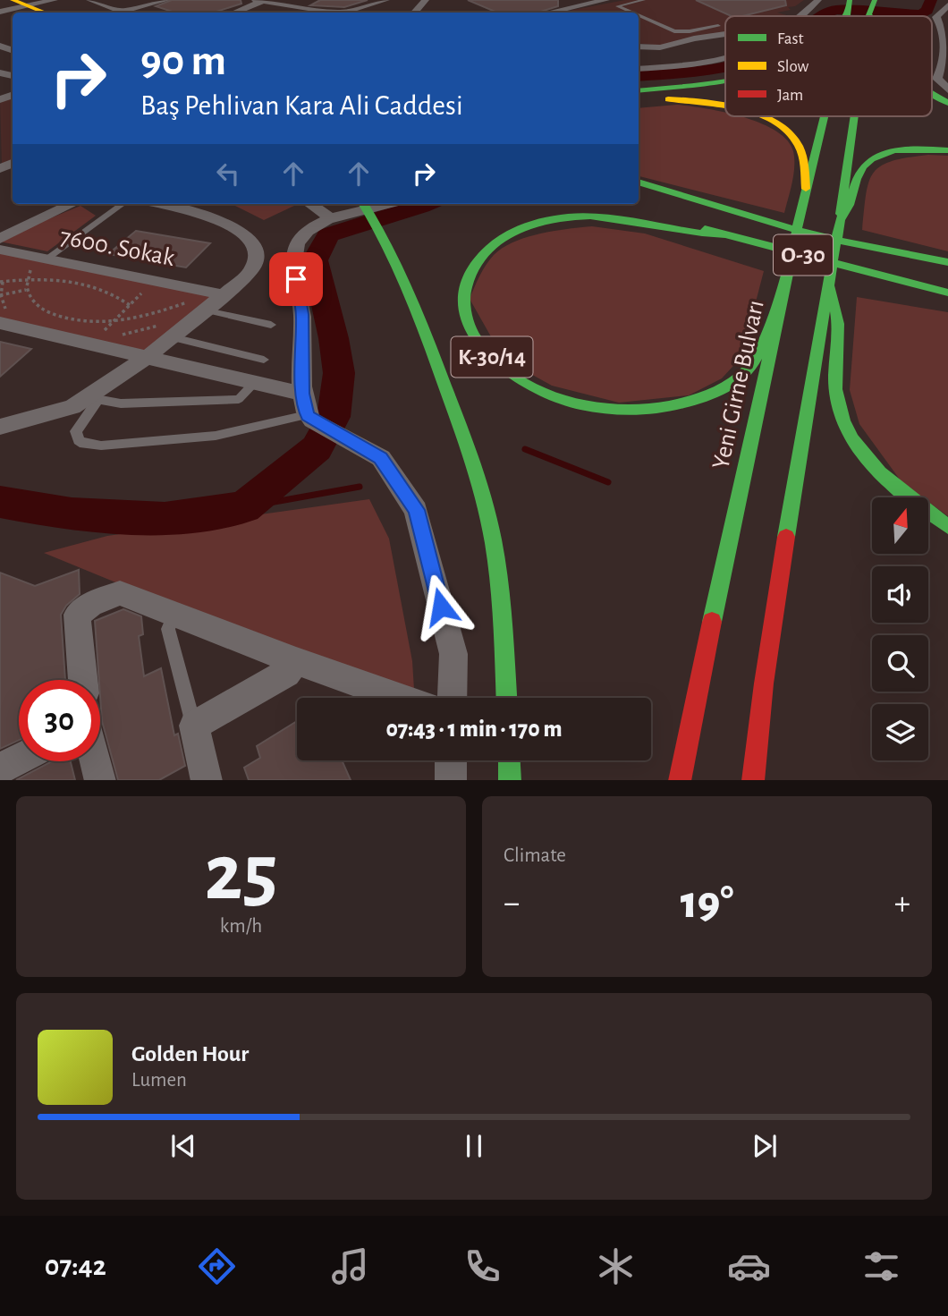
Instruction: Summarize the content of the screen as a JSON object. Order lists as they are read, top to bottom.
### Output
{
  "streets": {
    "main road": ["O-30", "K-30/14", "Yeni Girne Bulvarı"],
    "street": ["7600. Sokak"]
  },
  "crossings": [
    ["O-30", "K-30/14"],
    ["K-30/14", "Yeni Girne Bulvarı"]
  ],
  "legend": ["Fast", "Slow", "Jam"],
  "north": "top",
  "page": {
    "turn": ["90 m", "Baş Pehlivan Kara Ali Caddesi"],
    "limit": "30",
    "trip": "07:43 · 1 min · 170 m",
    "tile": [
      ["25", "km/h"],
      "Climate"
    ],
    "heat": ["−", "19°", "+"],
    "song": ["Golden Hour", "Lumen"],
    "tabs": "07:42"
  }
}
